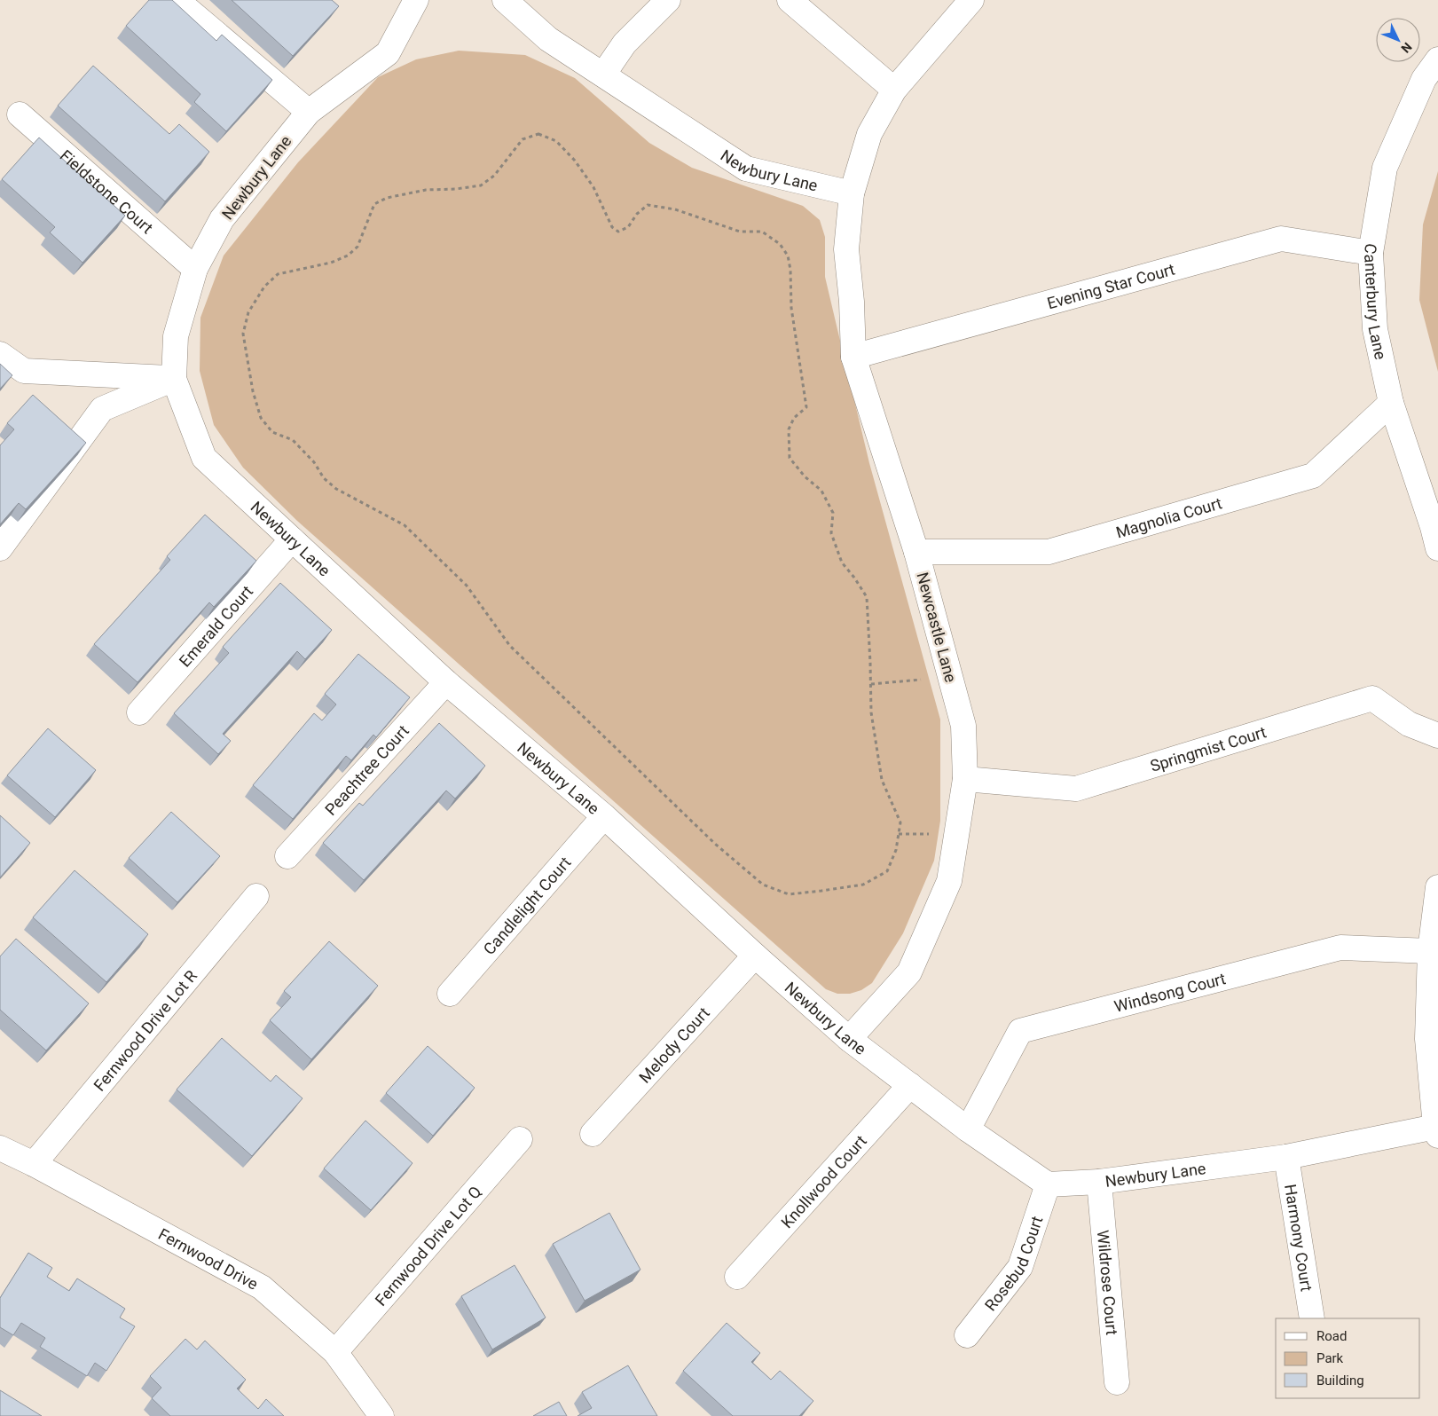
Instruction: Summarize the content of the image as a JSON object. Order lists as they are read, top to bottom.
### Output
{
  "streets": {
    "street": [
      "Newbury Lane",
      "Fieldstone Court",
      "Evening Star Court",
      "Canterbury Lane",
      "Magnolia Court",
      "Emerald Court",
      "Newcastle Lane",
      "Springmist Court",
      "Peachtree Court",
      "Candlelight Court",
      "Windsong Court",
      "Fernwood Drive Lot R",
      "Melody Court",
      "Knollwood Court",
      "Harmony Court",
      "Fernwood Drive Lot Q",
      "Fernwood Drive",
      "Rosebud Court",
      "Wildrose Court"
    ]
  },
  "crossings": [
    ["Newbury Lane", "Fieldstone Court"],
    ["Newbury Lane", "Emerald Court"],
    ["Newbury Lane", "Newcastle Lane"],
    ["Newbury Lane", "Peachtree Court"],
    ["Newbury Lane", "Candlelight Court"],
    ["Newbury Lane", "Windsong Court"],
    ["Newbury Lane", "Melody Court"],
    ["Newbury Lane", "Knollwood Court"],
    ["Newbury Lane", "Harmony Court"],
    ["Newbury Lane", "Rosebud Court"],
    ["Newbury Lane", "Wildrose Court"],
    ["Evening Star Court", "Canterbury Lane"],
    ["Evening Star Court", "Newcastle Lane"],
    ["Canterbury Lane", "Magnolia Court"],
    ["Magnolia Court", "Newcastle Lane"],
    ["Newcastle Lane", "Springmist Court"],
    ["Fernwood Drive Lot R", "Fernwood Drive"],
    ["Fernwood Drive Lot Q", "Fernwood Drive"]
  ],
  "legend": ["Road", "Park", "Building"],
  "north": "bottom right"
}
